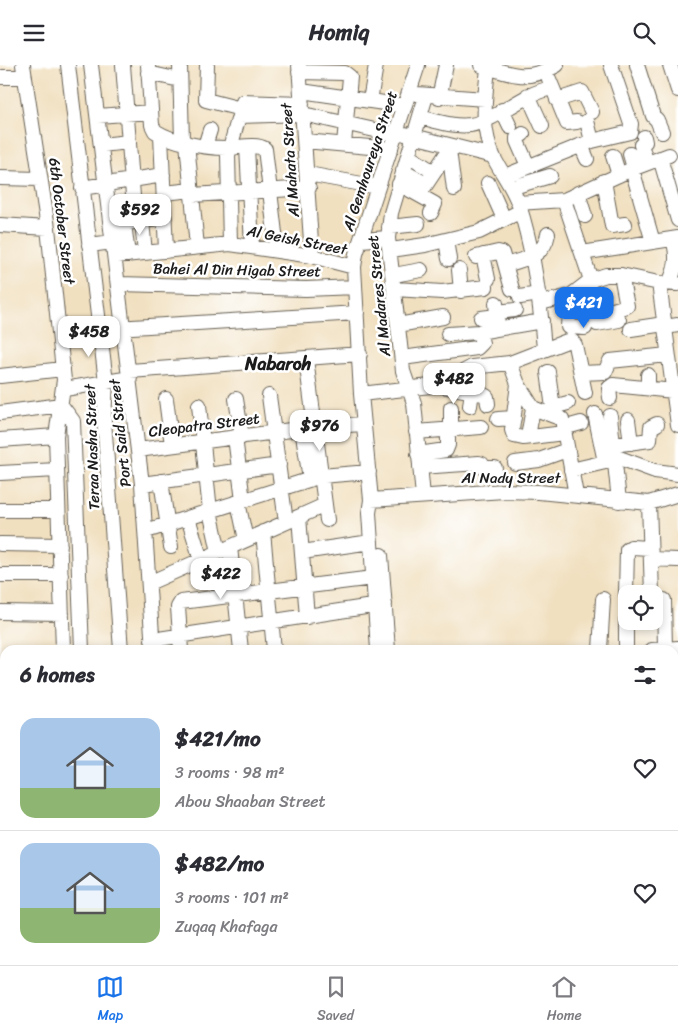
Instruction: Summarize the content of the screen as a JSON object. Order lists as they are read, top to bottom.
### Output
{
  "streets": {
    "street": [
      "Al Mahata Street",
      "Al Gemhoureya Street",
      "6th October Street",
      "Al Geish Street",
      "Bahei Al Din Higab Street",
      "Al Madares Street",
      "Cleopatra Street",
      "Port Said Street",
      "Teraa Nasha Street",
      "Al Nady Street"
    ]
  },
  "crossings": [
    ["Al Mahata Street", "Al Gemhoureya Street"],
    ["Al Mahata Street", "Al Geish Street"],
    ["Al Mahata Street", "Al Madares Street"],
    ["Al Gemhoureya Street", "Al Geish Street"],
    ["Al Gemhoureya Street", "Bahei Al Din Higab Street"],
    ["Al Gemhoureya Street", "Cleopatra Street"],
    ["Al Gemhoureya Street", "Al Nady Street"],
    ["Al Geish Street", "Port Said Street"],
    ["Al Geish Street", "Teraa Nasha Street"],
    ["Bahei Al Din Higab Street", "Port Said Street"],
    ["Al Madares Street", "Al Nady Street"],
    ["Cleopatra Street", "Port Said Street"]
  ],
  "districts": ["Nabaroh"],
  "page": {
    "header": "Homiq",
    "price": [
      "$592",
      "$421",
      "$458",
      "$482",
      "$976",
      "$422"
    ],
    "heading": "6 homes",
    "list": [
      {
        "name": "$421/mo",
        "note": "3 rooms · 98 m² · Abou Shaaban Street"
      },
      {
        "name": "$482/mo",
        "note": "3 rooms · 101 m² · Zuqaq Khafaga"
      }
    ],
    "tabs": ["Map", "Saved", "Home"]
  }
}
